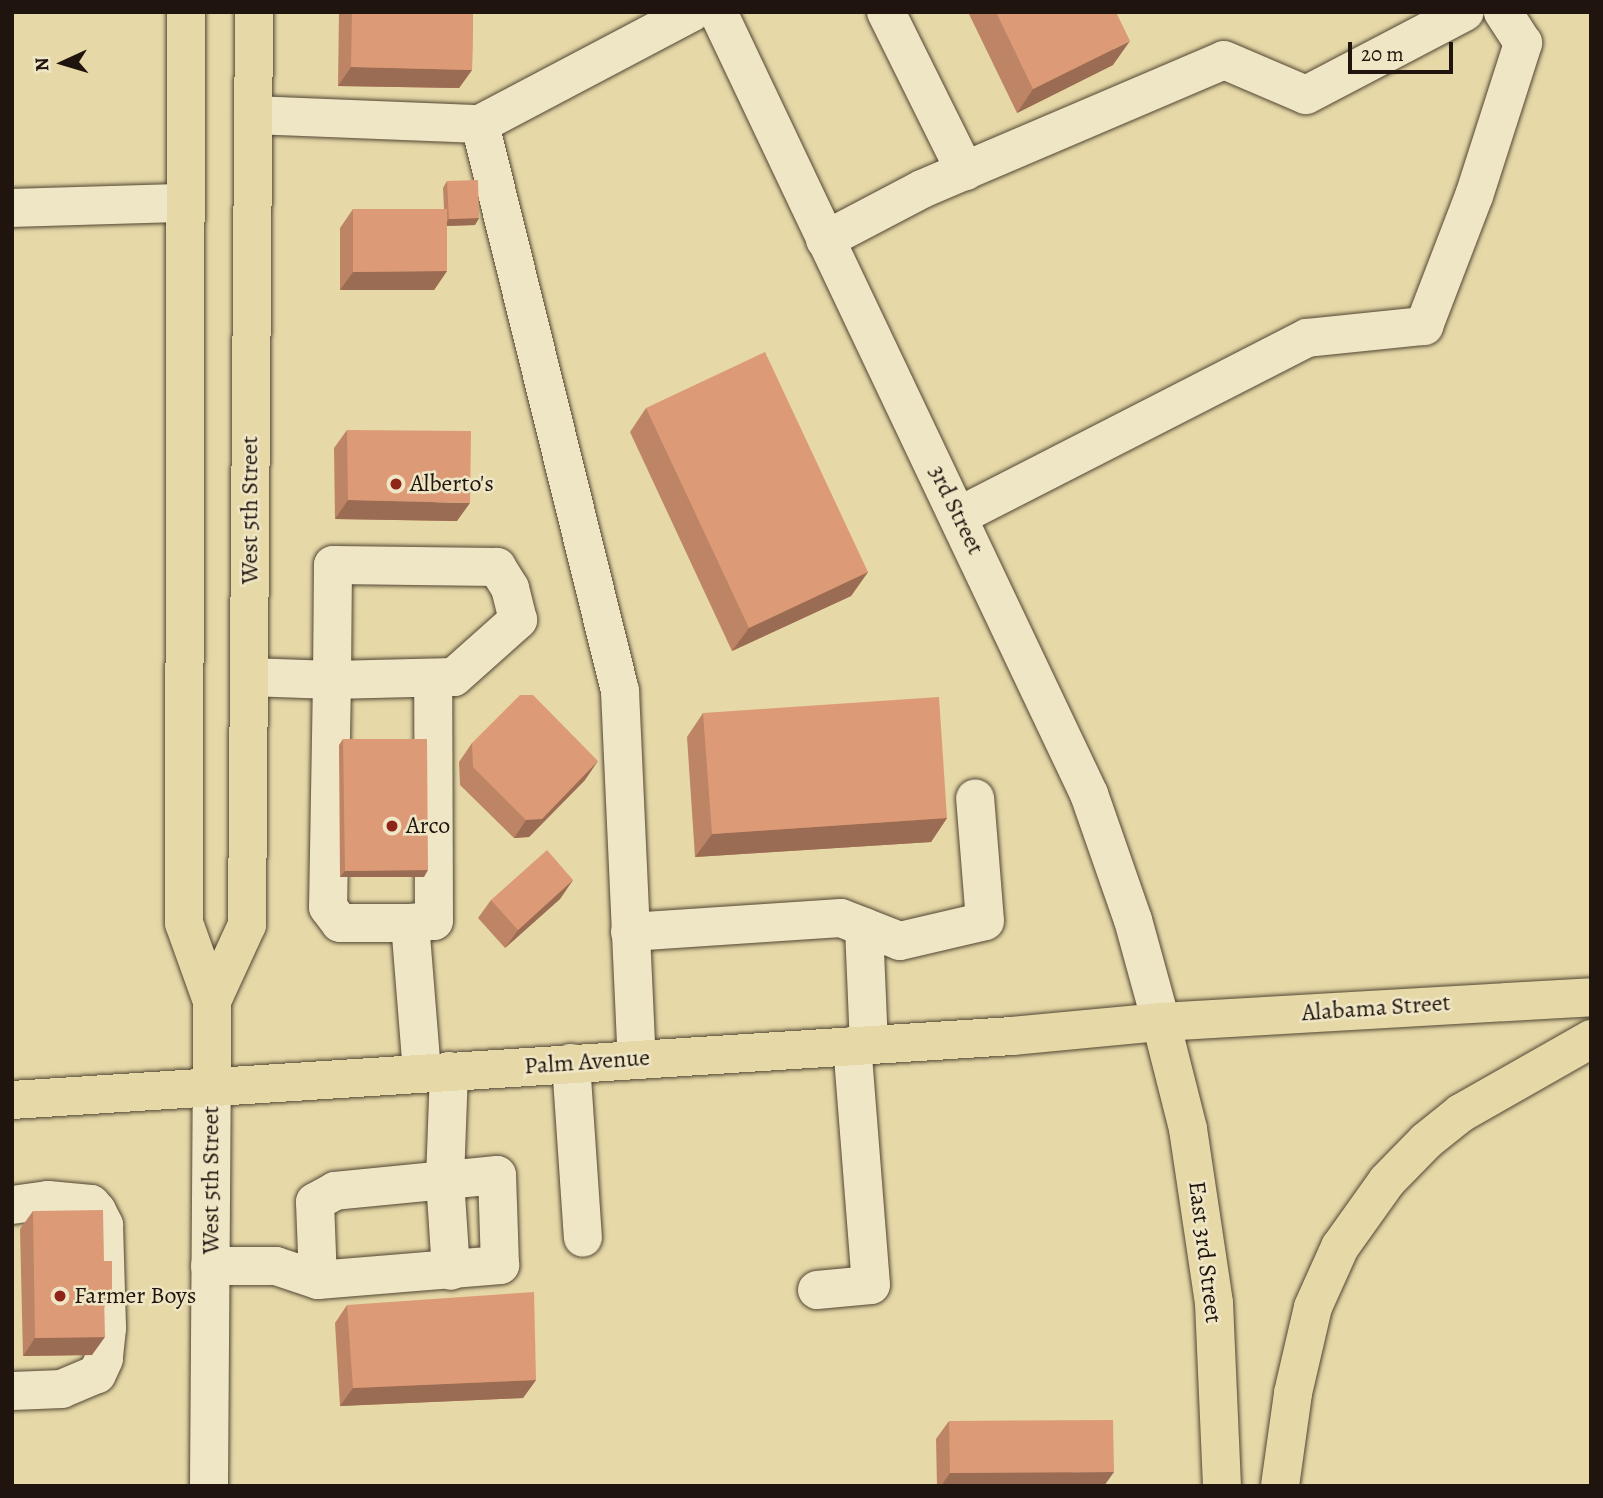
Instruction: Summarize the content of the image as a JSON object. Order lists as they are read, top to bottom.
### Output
{
  "streets": {
    "main road": [
      "West 5th Street",
      "Alabama Street",
      "Palm Avenue",
      "East 3rd Street"
    ],
    "street": ["3rd Street"]
  },
  "crossings": [
    ["West 5th Street", "Palm Avenue"],
    ["3rd Street", "Alabama Street"],
    ["3rd Street", "Palm Avenue"],
    ["3rd Street", "East 3rd Street"],
    ["Alabama Street", "Palm Avenue"],
    ["Alabama Street", "East 3rd Street"],
    ["Palm Avenue", "East 3rd Street"]
  ],
  "places": ["Alberto's", "Arco", "Farmer Boys"],
  "scale_bar": "20 m",
  "north": "left"
}
